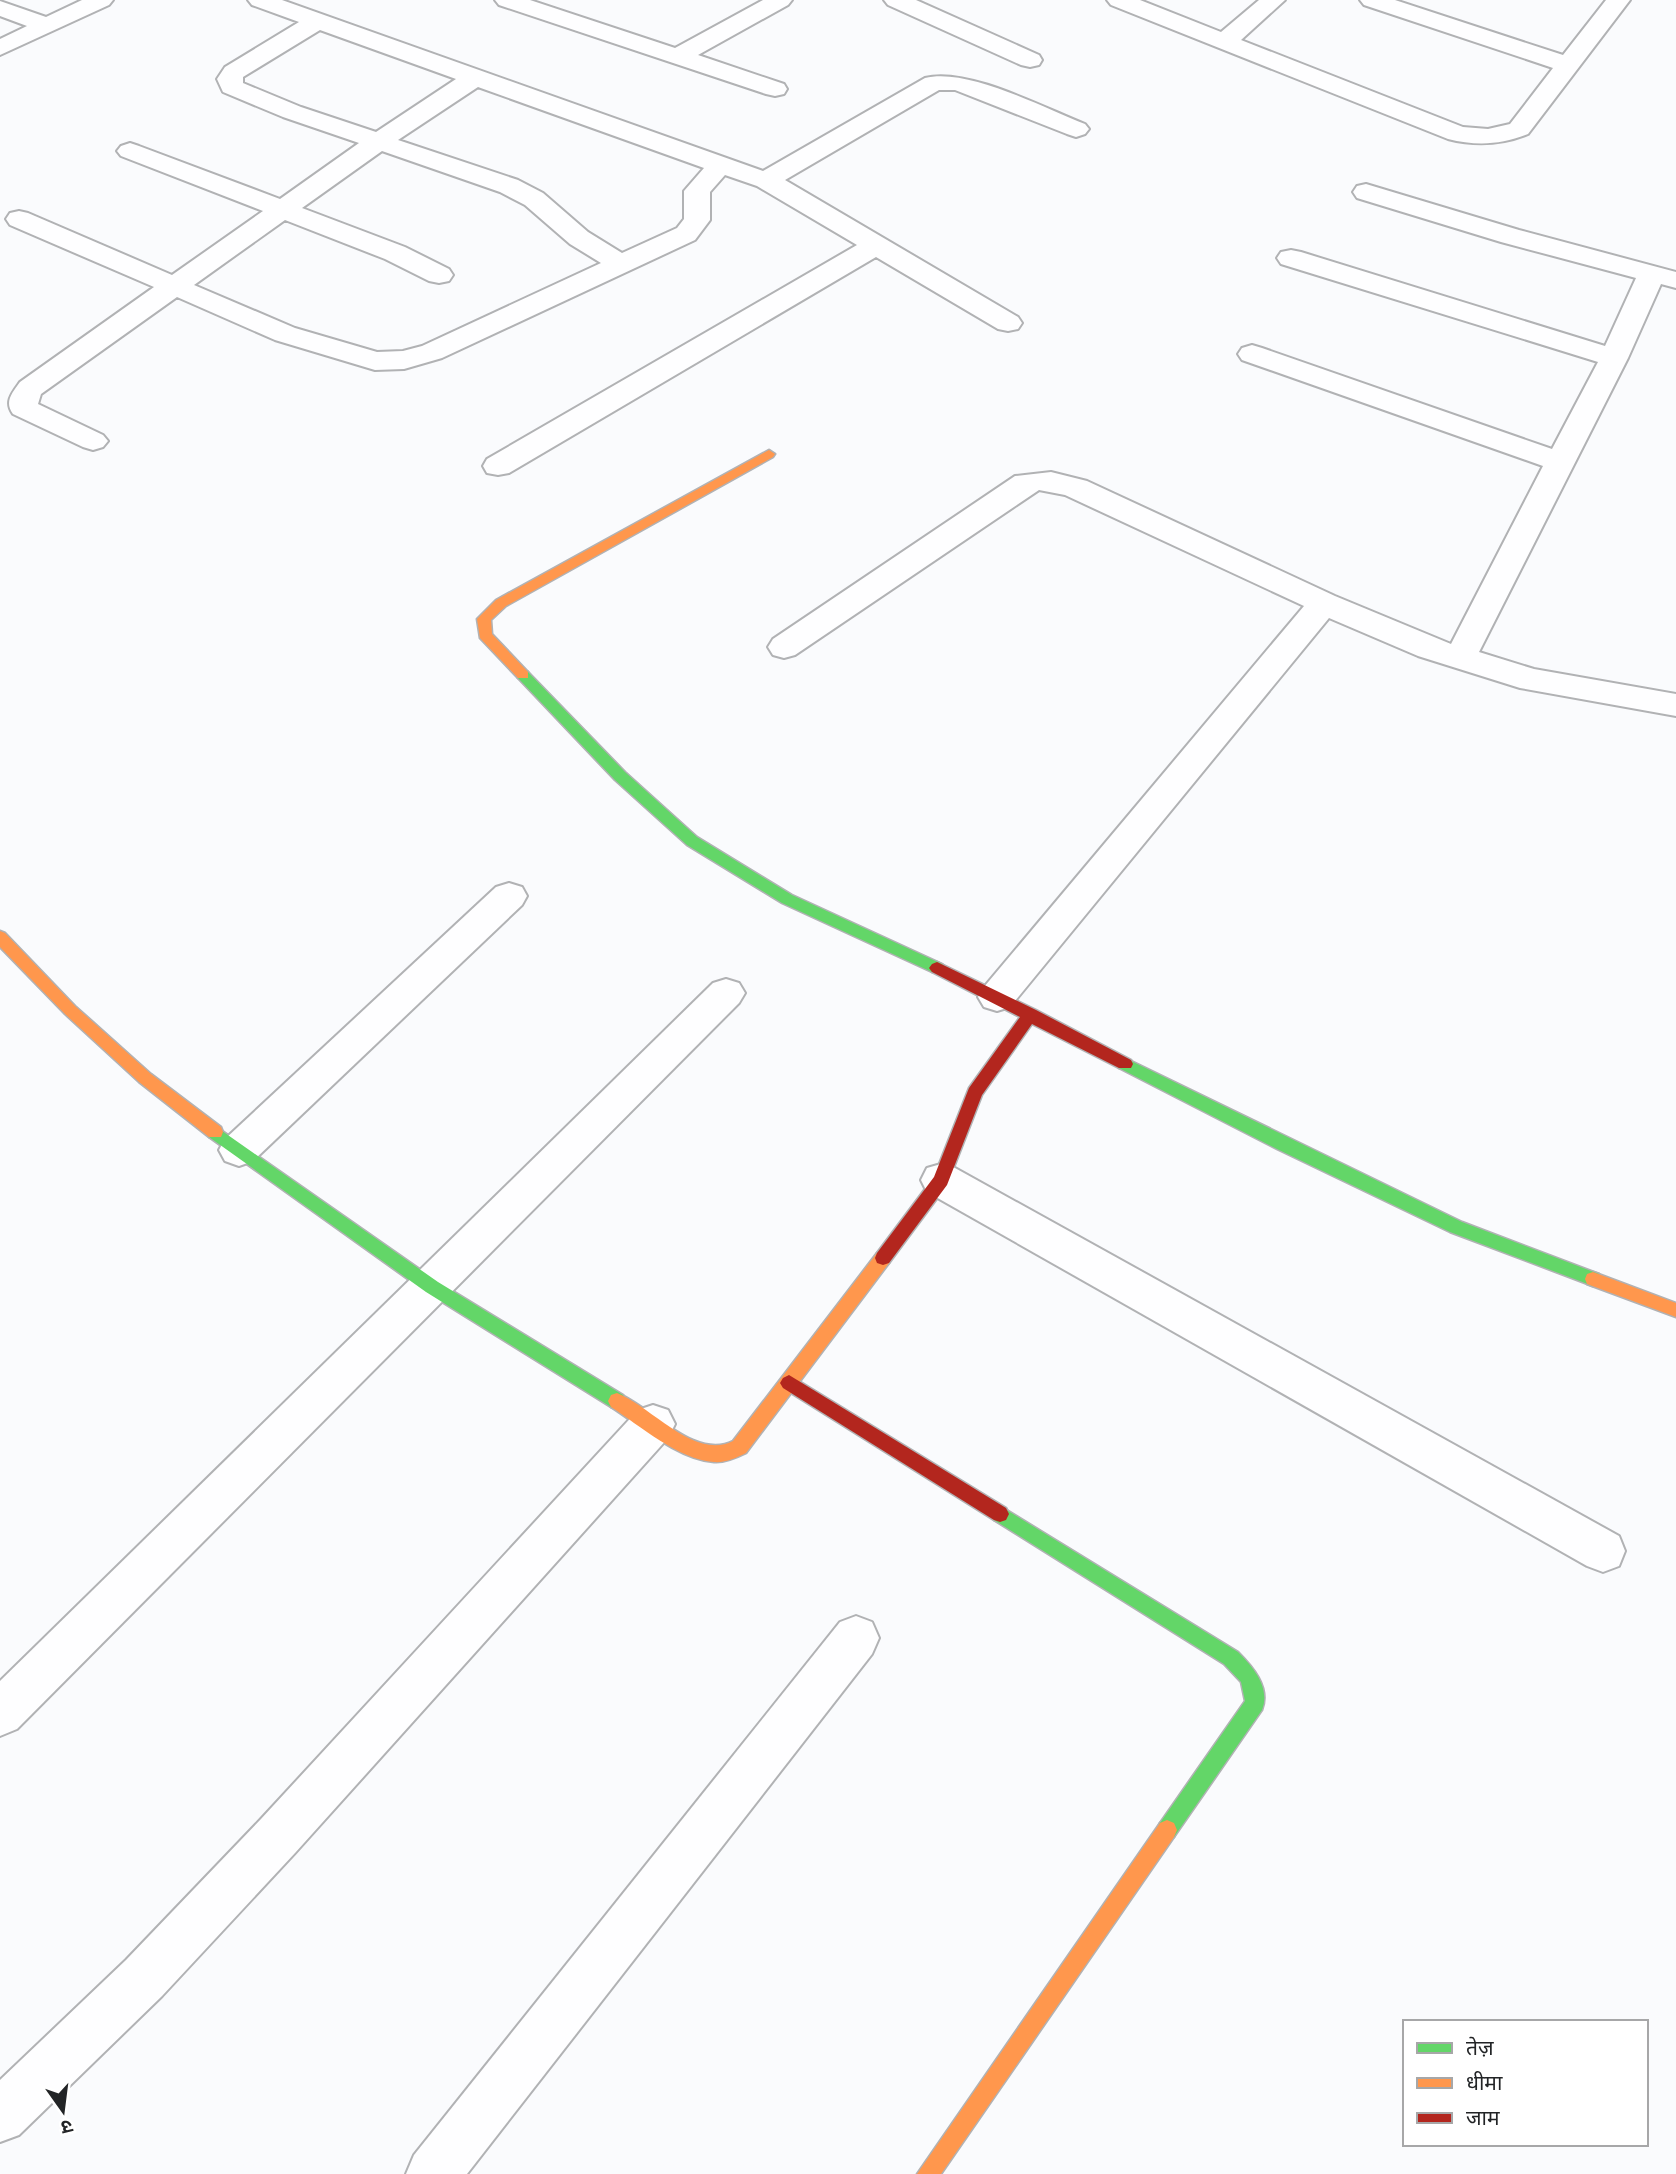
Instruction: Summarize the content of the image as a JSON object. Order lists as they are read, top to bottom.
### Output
{
  "legend": ["तेज़", "धीमा", "जाम"],
  "north": "bottom"
}
